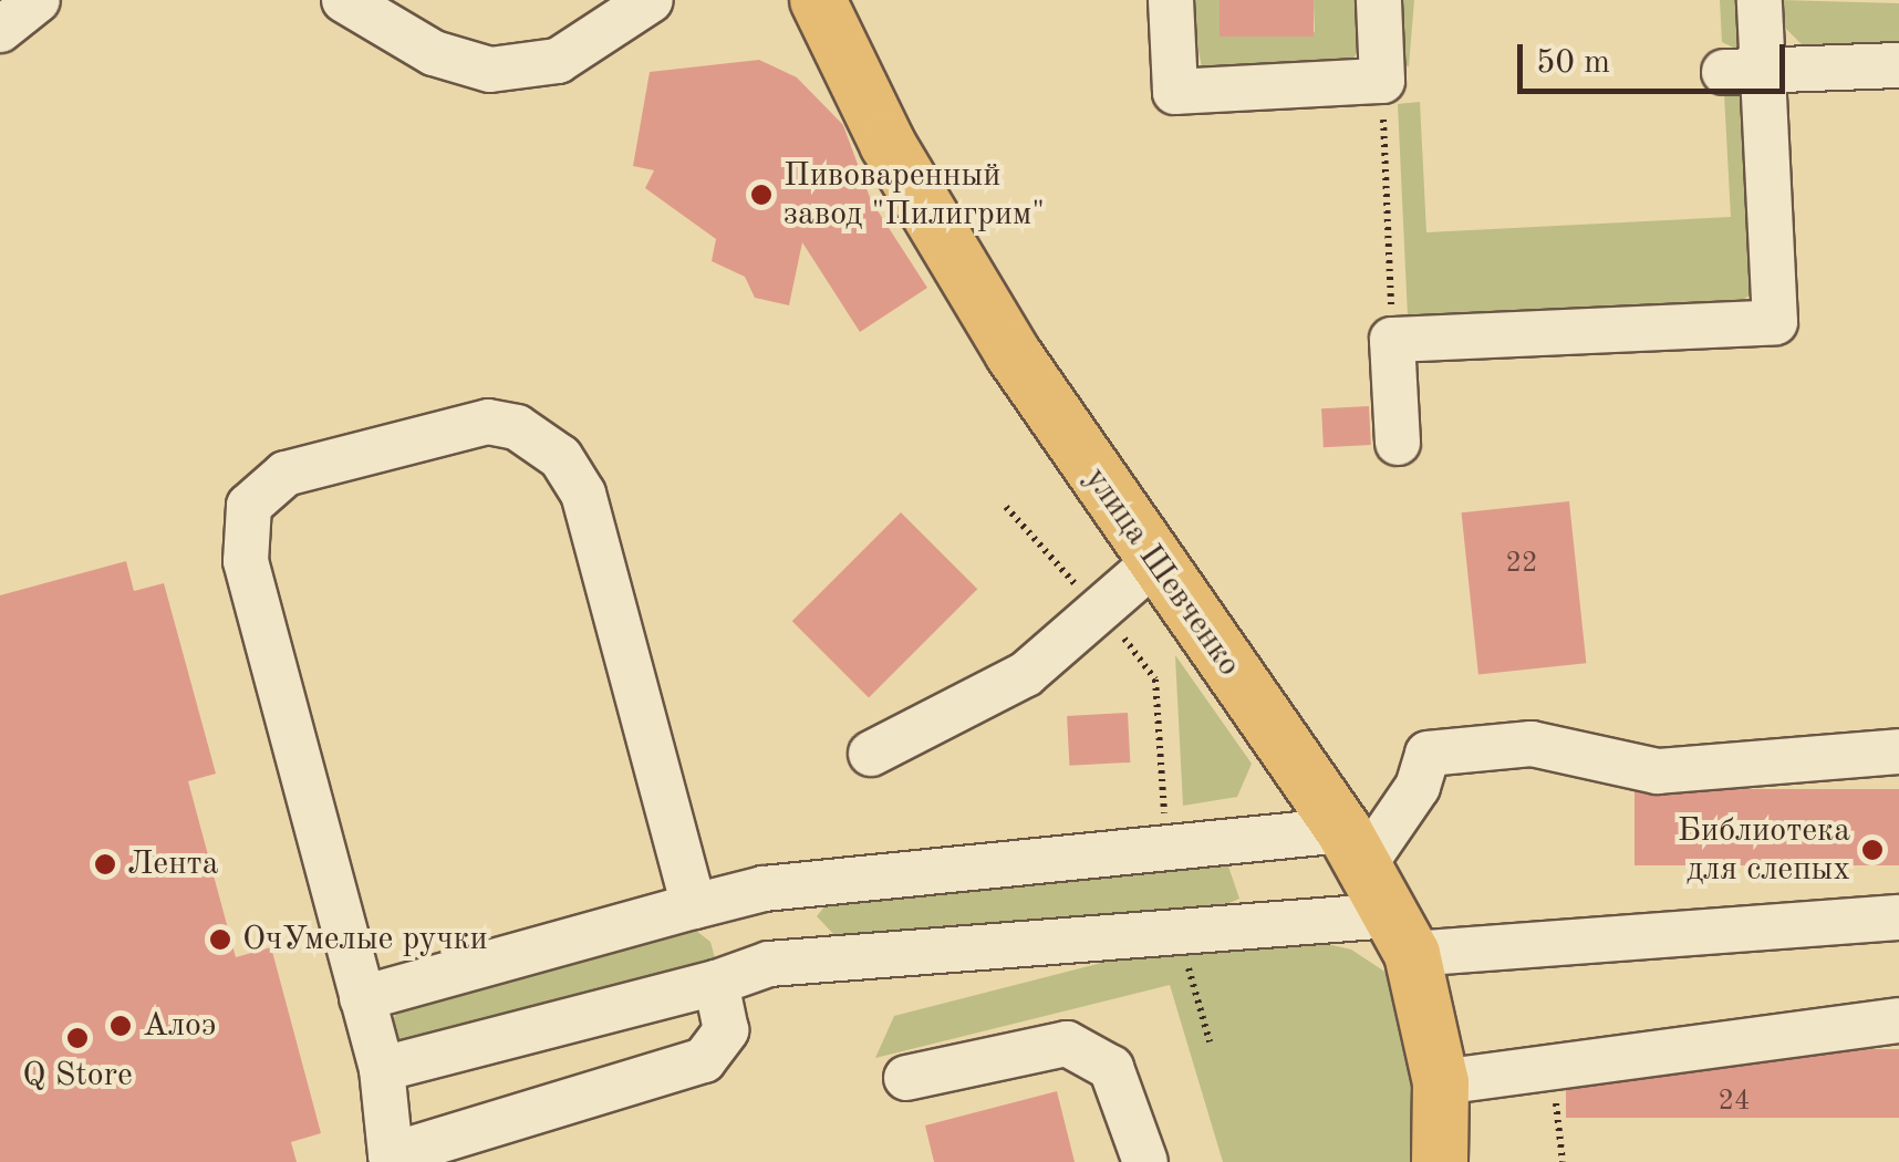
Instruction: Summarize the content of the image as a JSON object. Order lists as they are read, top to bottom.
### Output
{
  "streets": {
    "main road": ["улица Шевченко"]
  },
  "places": [
    "Пивоваренный завод \"Пилигрим\"",
    "Библиотека для слепых",
    "Лента",
    "ОчУмелые ручки",
    "Алоэ",
    "Q Store"
  ],
  "house_numbers": ["22", "24"],
  "scale_bar": "50 m"
}
